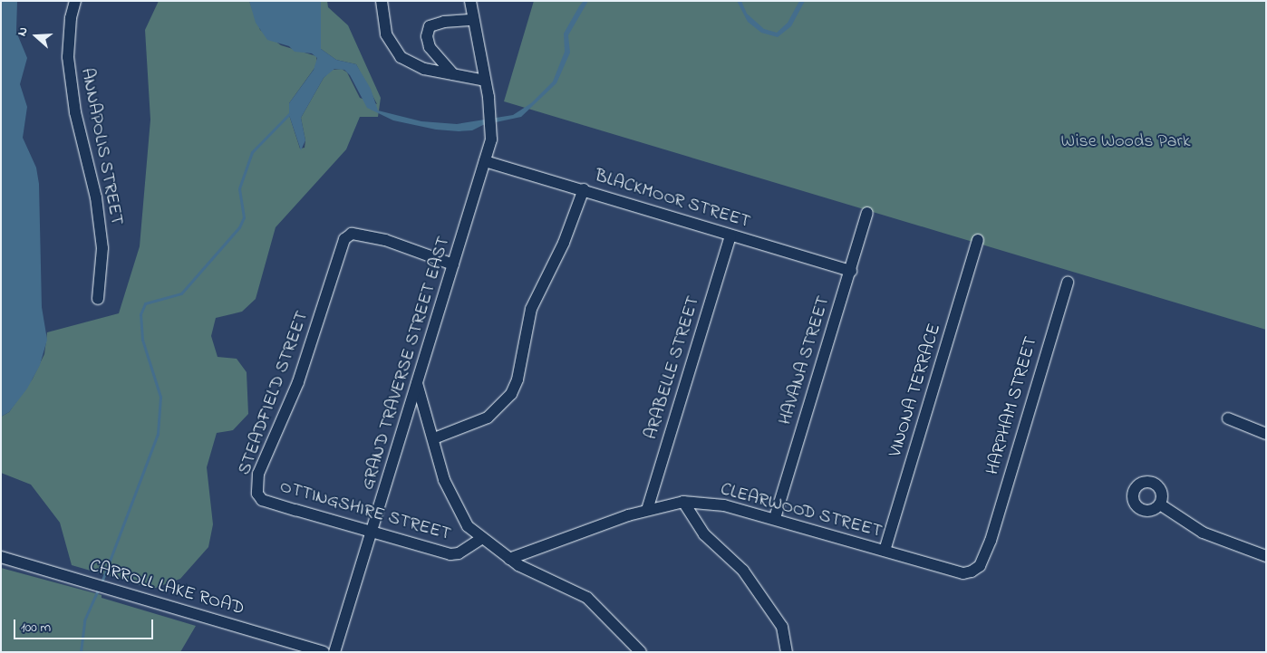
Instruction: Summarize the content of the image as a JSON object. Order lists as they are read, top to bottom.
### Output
{
  "streets": {
    "street": [
      "ANNAPOLIS STREET",
      "BLACKMOOR STREET",
      "HAVANA STREET",
      "GRAND TRAVERSE STREET EAST",
      "ARABELLE STREET",
      "VINONA TERRACE",
      "STEADFIELD STREET",
      "HARPHAM STREET",
      "OTTINGSHIRE STREET",
      "CLEARWOOD STREET",
      "CARROLL LAKE ROAD"
    ]
  },
  "crossings": [
    ["BLACKMOOR STREET", "HAVANA STREET"],
    ["BLACKMOOR STREET", "GRAND TRAVERSE STREET EAST"],
    ["BLACKMOOR STREET", "ARABELLE STREET"],
    ["HAVANA STREET", "CLEARWOOD STREET"],
    ["GRAND TRAVERSE STREET EAST", "STEADFIELD STREET"],
    ["GRAND TRAVERSE STREET EAST", "OTTINGSHIRE STREET"],
    ["ARABELLE STREET", "CLEARWOOD STREET"],
    ["VINONA TERRACE", "CLEARWOOD STREET"],
    ["STEADFIELD STREET", "OTTINGSHIRE STREET"],
    ["HARPHAM STREET", "CLEARWOOD STREET"]
  ],
  "parks": ["Wise Woods Park"],
  "scale_bar": "100 m",
  "north": "left"
}
